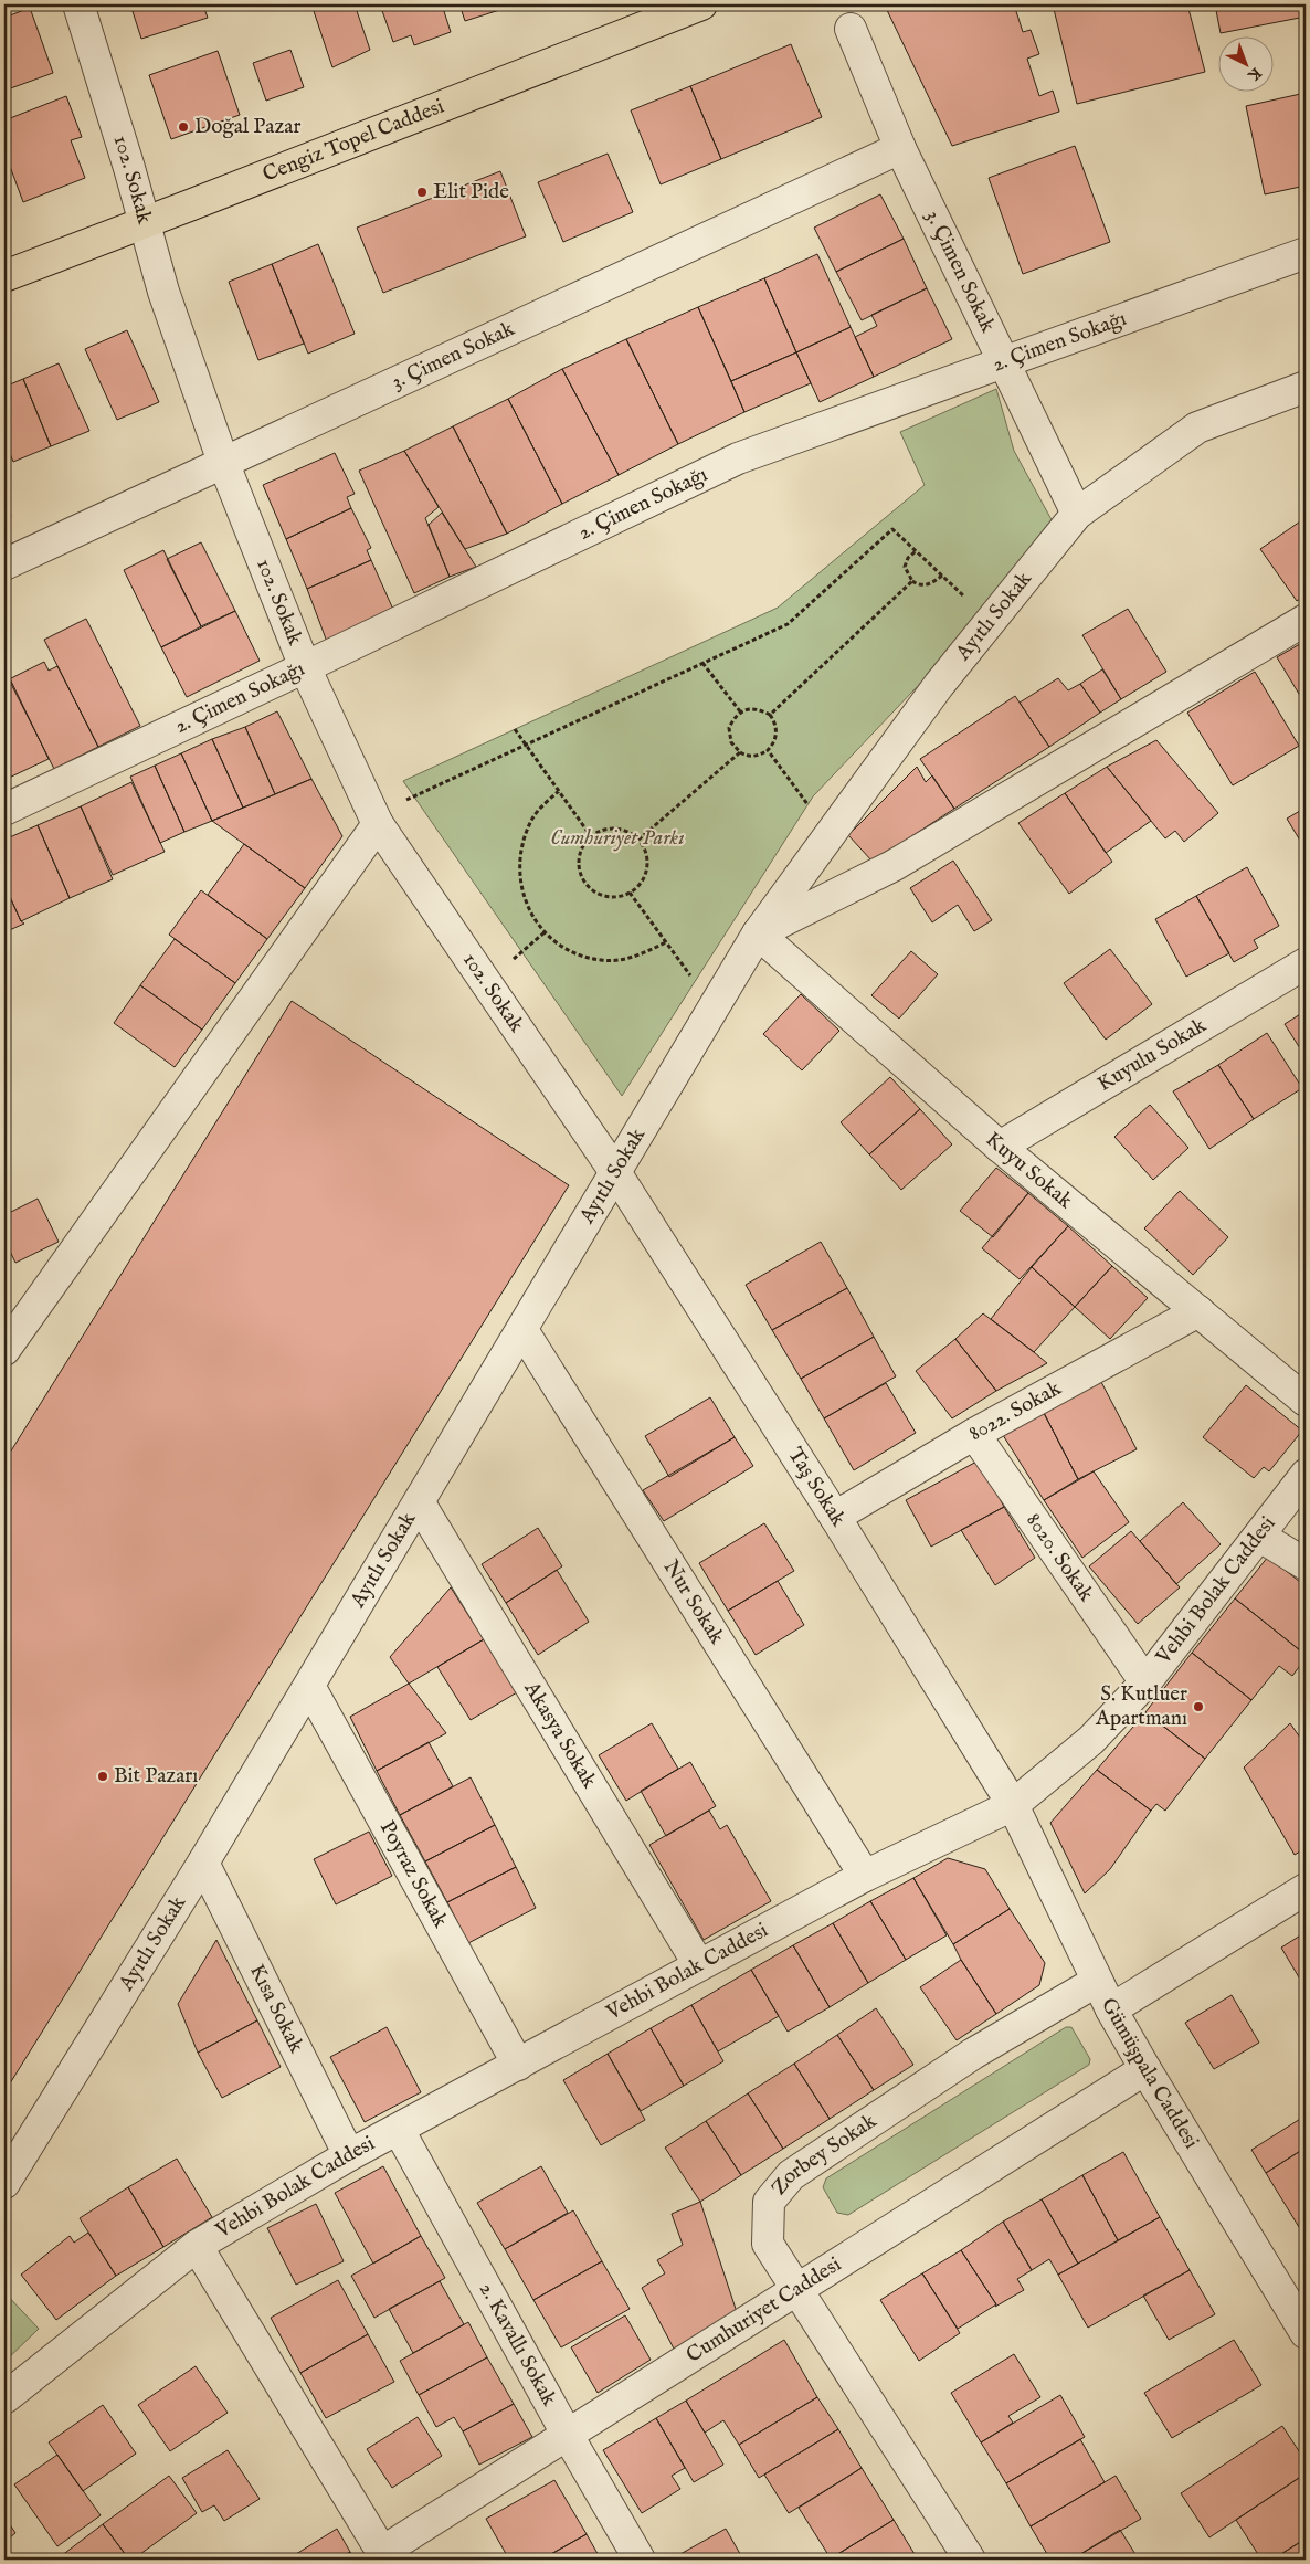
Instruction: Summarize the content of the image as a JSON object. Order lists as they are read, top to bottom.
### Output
{
  "streets": {
    "main road": ["Cengiz Topel Caddesi"],
    "street": [
      "102. Sokak",
      "3. Çimen Sokak",
      "2. Çimen Sokağı",
      "Ayıtlı Sokak",
      "Kuyulu Sokak",
      "Kuyu Sokak",
      "8022. Sokak",
      "Taş Sokak",
      "8020. Sokak",
      "Vehbi Bolak Caddesi",
      "Nur Sokak",
      "Akasya Sokak",
      "Poyraz Sokak",
      "Kısa Sokak",
      "Gümüşpala Caddesi",
      "Zorbey Sokak",
      "Cumhuriyet Caddesi",
      "2. Kavallı Sokak"
    ]
  },
  "crossings": [
    ["Cengiz Topel Caddesi", "102. Sokak"],
    ["102. Sokak", "3. Çimen Sokak"],
    ["102. Sokak", "2. Çimen Sokağı"],
    ["102. Sokak", "Ayıtlı Sokak"],
    ["102. Sokak", "Taş Sokak"],
    ["3. Çimen Sokak", "2. Çimen Sokağı"],
    ["3. Çimen Sokak", "Ayıtlı Sokak"],
    ["Ayıtlı Sokak", "Kuyu Sokak"],
    ["Ayıtlı Sokak", "Taş Sokak"],
    ["Ayıtlı Sokak", "Nur Sokak"],
    ["Ayıtlı Sokak", "Akasya Sokak"],
    ["Ayıtlı Sokak", "Poyraz Sokak"],
    ["Ayıtlı Sokak", "Kısa Sokak"],
    ["Kuyulu Sokak", "Kuyu Sokak"],
    ["Kuyu Sokak", "8022. Sokak"],
    ["8022. Sokak", "Taş Sokak"],
    ["8022. Sokak", "8020. Sokak"],
    ["Taş Sokak", "Vehbi Bolak Caddesi"],
    ["Taş Sokak", "Gümüşpala Caddesi"],
    ["8020. Sokak", "Vehbi Bolak Caddesi"],
    ["Vehbi Bolak Caddesi", "Nur Sokak"],
    ["Vehbi Bolak Caddesi", "Akasya Sokak"],
    ["Vehbi Bolak Caddesi", "Poyraz Sokak"],
    ["Vehbi Bolak Caddesi", "Kısa Sokak"],
    ["Vehbi Bolak Caddesi", "Gümüşpala Caddesi"],
    ["Vehbi Bolak Caddesi", "2. Kavallı Sokak"],
    ["Gümüşpala Caddesi", "Zorbey Sokak"],
    ["Gümüşpala Caddesi", "Cumhuriyet Caddesi"],
    ["Zorbey Sokak", "Cumhuriyet Caddesi"],
    ["Cumhuriyet Caddesi", "2. Kavallı Sokak"]
  ],
  "parks": ["Cumhuriyet Parkı"],
  "places": [
    "Doğal Pazar",
    "Elit Pide",
    "S. Kutluer Apartmanı",
    "Bit Pazarı"
  ],
  "north": "bottom right"
}
